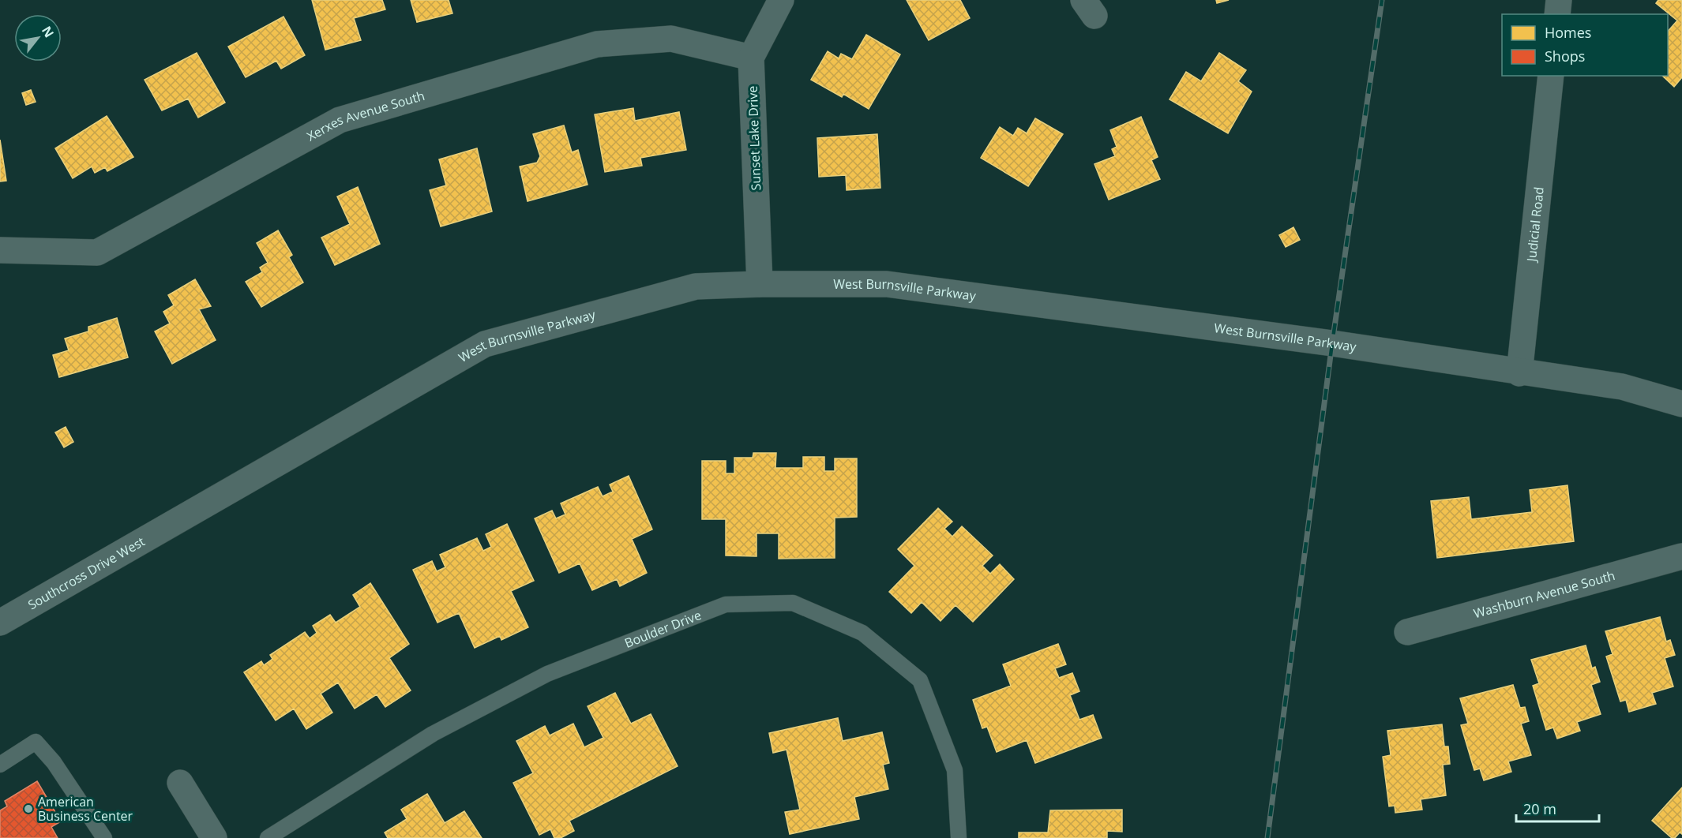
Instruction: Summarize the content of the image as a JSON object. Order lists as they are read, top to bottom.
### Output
{
  "streets": {
    "street": [
      "Xerxes Avenue South",
      "Sunset Lake Drive",
      "Judicial Road",
      "West Burnsville Parkway",
      "Southcross Drive West",
      "Washburn Avenue South"
    ],
    "lane": ["Boulder Drive"]
  },
  "crossings": [
    ["Xerxes Avenue South", "Sunset Lake Drive"],
    ["Sunset Lake Drive", "West Burnsville Parkway"],
    ["Judicial Road", "West Burnsville Parkway"],
    ["West Burnsville Parkway", "Southcross Drive West"]
  ],
  "places": ["American Business Center"],
  "legend": ["Homes", "Shops"],
  "scale_bar": "20 m",
  "north": "top right"
}
